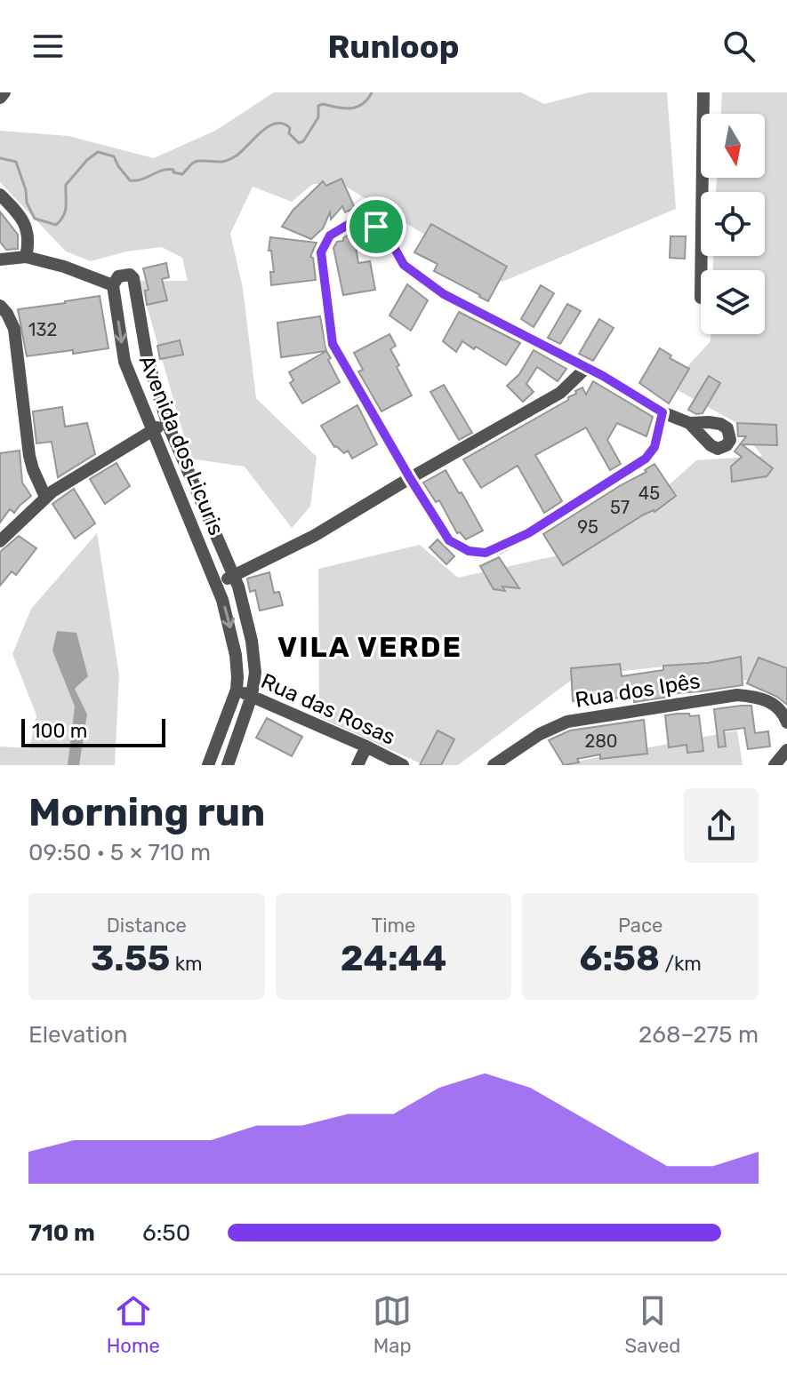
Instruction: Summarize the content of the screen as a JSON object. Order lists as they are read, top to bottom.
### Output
{
  "streets": {
    "street": ["Avenida dos Licuris", "Rua dos Ipês", "Rua das Rosas"]
  },
  "crossings": [
    ["Avenida dos Licuris", "Rua das Rosas"]
  ],
  "districts": ["VILA VERDE"],
  "house_numbers": [
    "132",
    "45",
    "57",
    "95",
    "280"
  ],
  "scale_bar": "100 m",
  "north": "bottom",
  "page": {
    "header": "Runloop",
    "scale": "100 m",
    "heading": ["Morning run", "09:50 · 5 × 710 m"],
    "stats": [
      ["Distance", "3.55 km"],
      ["Time", "24:44"],
      ["Pace", "6:58 /km"]
    ],
    "chart": ["Elevation", "268–275 m"],
    "list": [
      {
        "name": "710 m",
        "note": "6:50"
      }
    ],
    "tabs": ["Home", "Map", "Saved"]
  }
}
